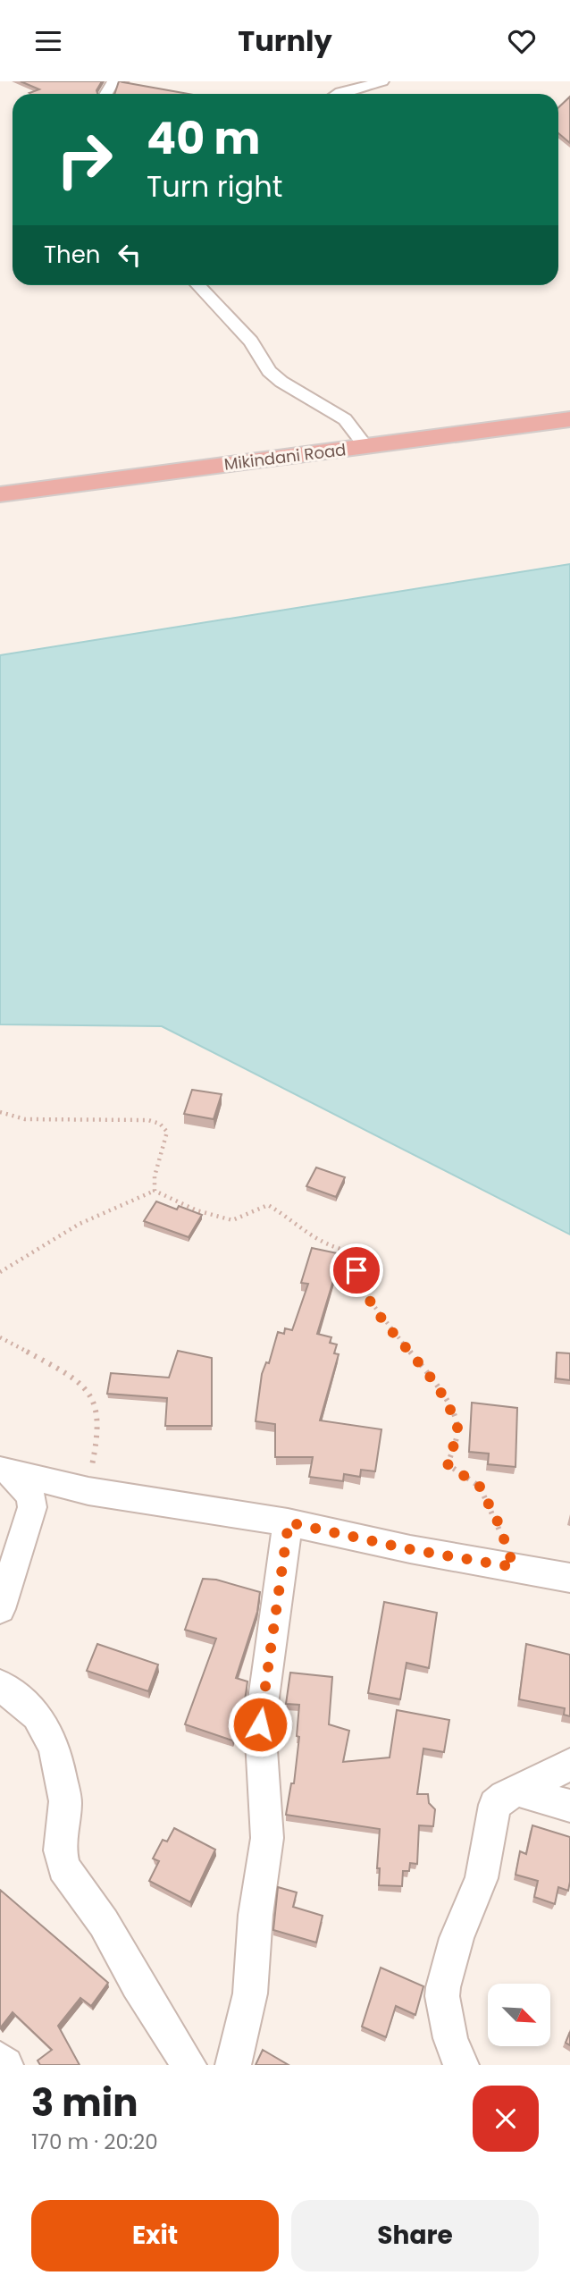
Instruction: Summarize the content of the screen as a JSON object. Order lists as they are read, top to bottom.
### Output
{
  "streets": {
    "highway": ["Mikindani Road"]
  },
  "north": "bottom right",
  "page": {
    "header": "Turnly",
    "turn": ["40 m", "Turn right"],
    "then": "Then",
    "heading": ["3 min", "170 m · 20:20"],
    "buttons": ["Exit", "Share"]
  }
}
